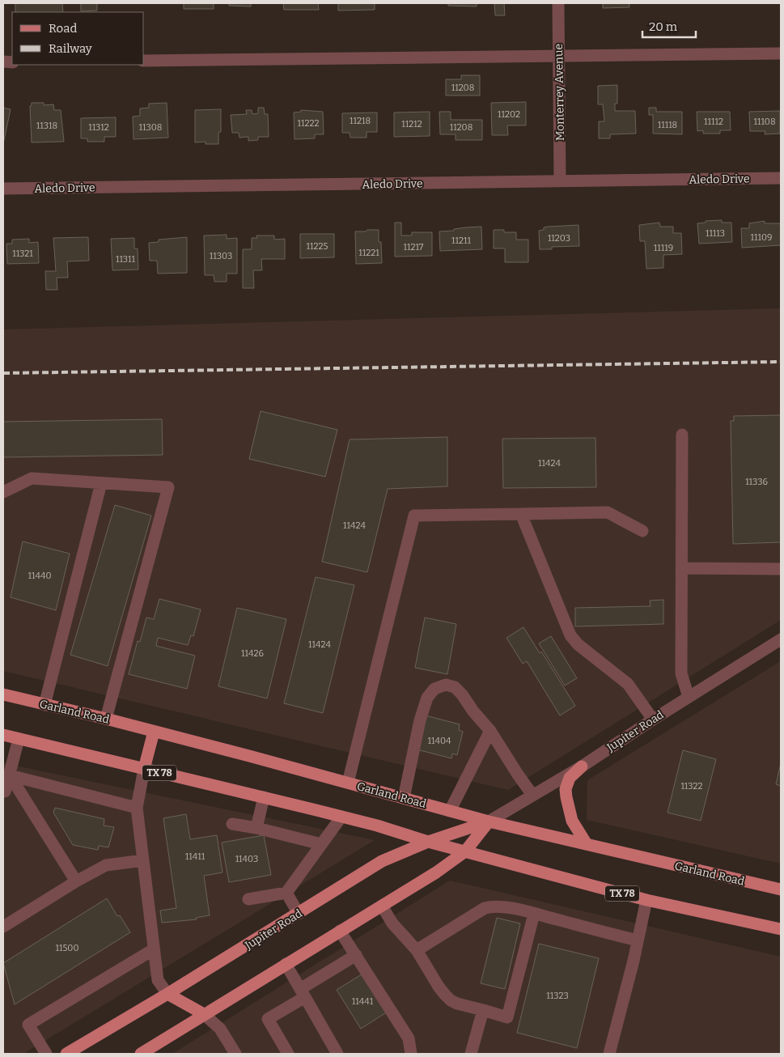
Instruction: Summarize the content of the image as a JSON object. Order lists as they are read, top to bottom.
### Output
{
  "streets": {
    "main road": ["Garland Road", "Jupiter Road", "TX 78"],
    "street": ["Monterrey Avenue", "Aledo Drive"]
  },
  "crossings": [
    ["Monterrey Avenue", "Aledo Drive"],
    ["Garland Road", "Jupiter Road"],
    ["Jupiter Road", "TX 78"]
  ],
  "house_numbers": [
    "11208",
    "11202",
    "11218",
    "11112",
    "11108",
    "11222",
    "11212",
    "11118",
    "11318",
    "11312",
    "11308",
    "11208",
    "11113",
    "11109",
    "11203",
    "11211",
    "11225",
    "11217",
    "11119",
    "11221",
    "11321",
    "11303",
    "11311",
    "11424",
    "11336",
    "11424",
    "11440",
    "11424",
    "11426",
    "11404",
    "11322",
    "11411",
    "11403",
    "11500",
    "11323",
    "11441"
  ],
  "legend": ["Road", "Railway"],
  "scale_bar": "20 m"
}
